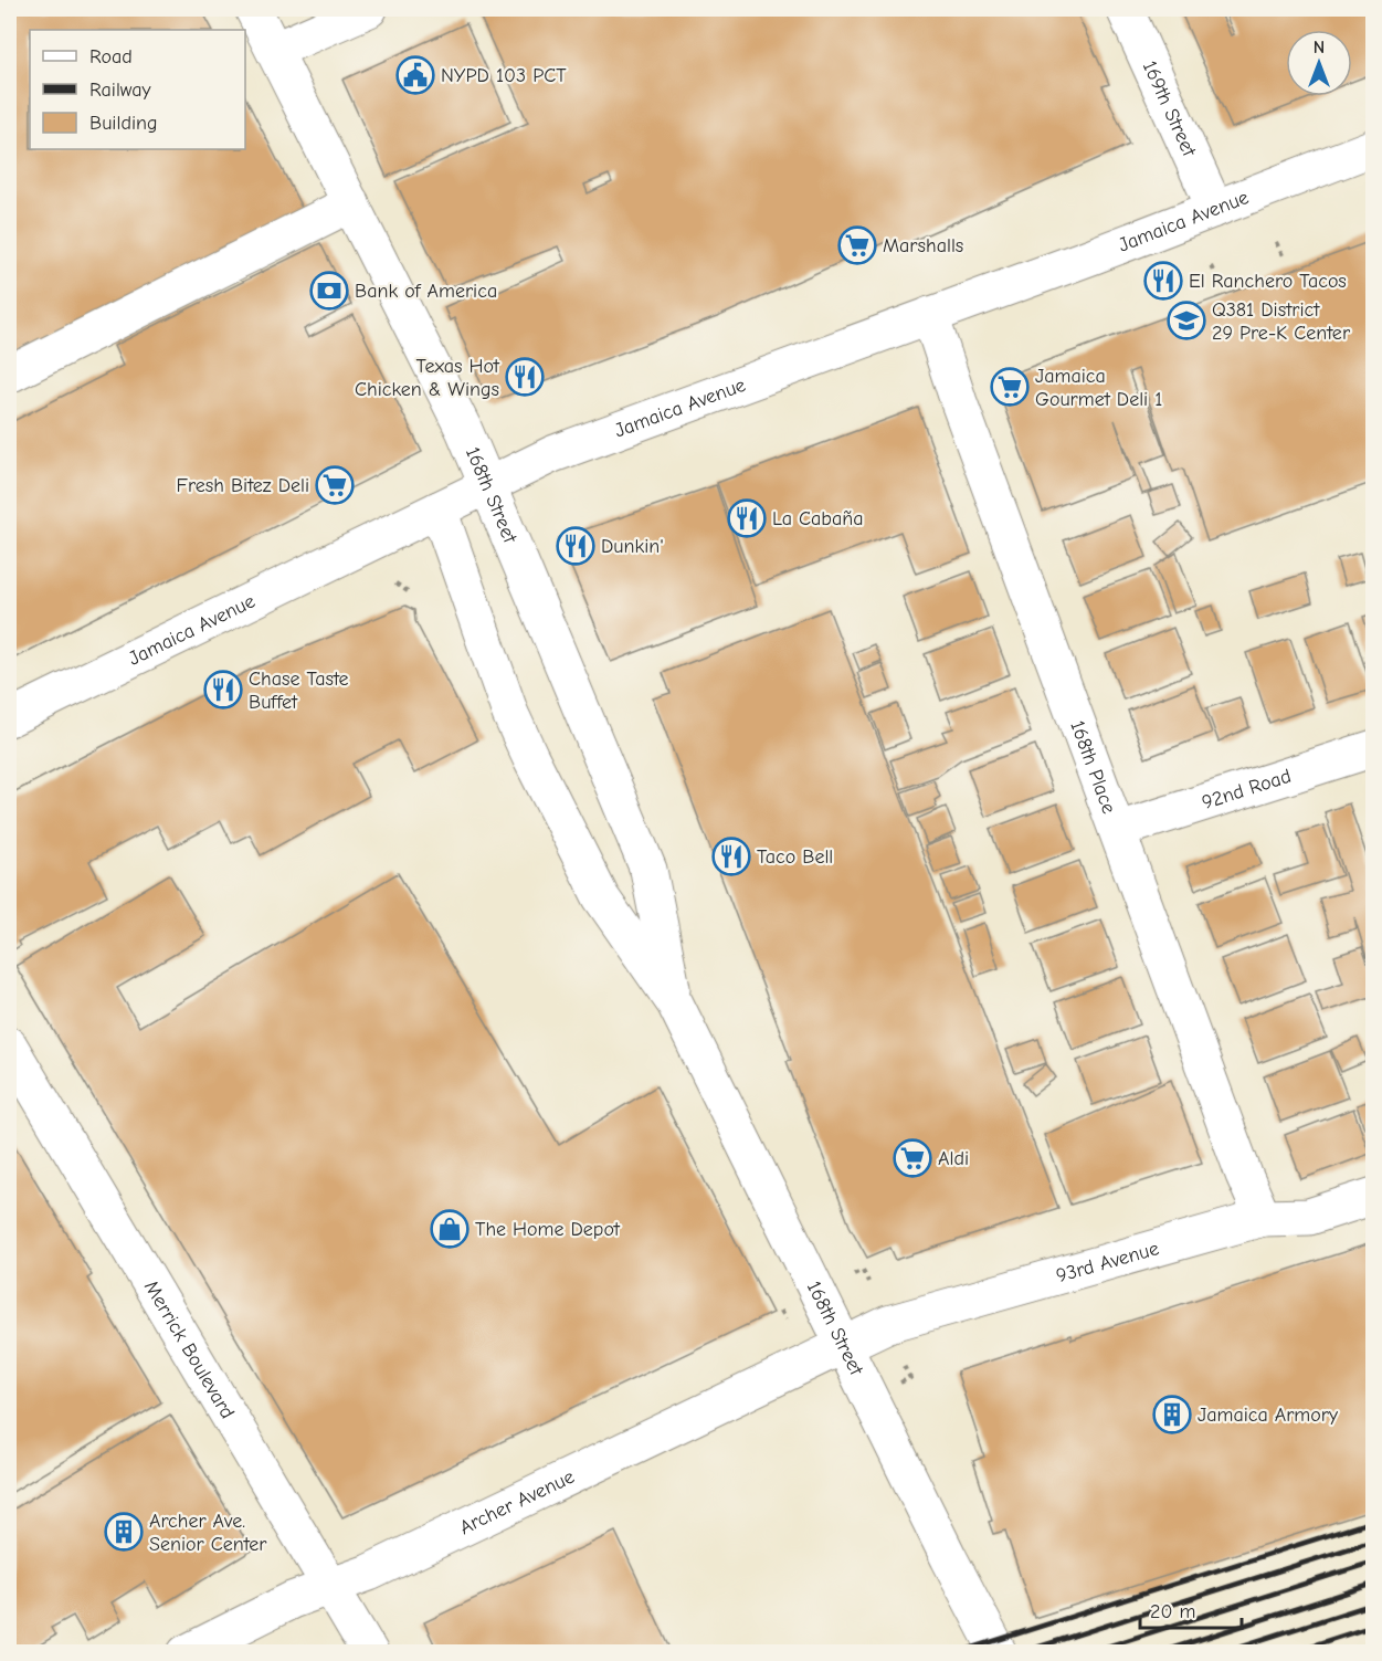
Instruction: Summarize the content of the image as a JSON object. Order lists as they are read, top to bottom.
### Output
{
  "streets": {
    "main road": [
      "169th Street",
      "Jamaica Avenue",
      "168th Street",
      "168th Place",
      "92nd Road",
      "93rd Avenue",
      "Merrick Boulevard",
      "Archer Avenue"
    ]
  },
  "crossings": [
    ["169th Street", "Jamaica Avenue"],
    ["Jamaica Avenue", "168th Street"],
    ["Jamaica Avenue", "168th Place"],
    ["168th Street", "93rd Avenue"],
    ["168th Street", "Archer Avenue"],
    ["168th Place", "92nd Road"],
    ["168th Place", "93rd Avenue"],
    ["93rd Avenue", "Archer Avenue"],
    ["Merrick Boulevard", "Archer Avenue"]
  ],
  "places": {
    "public building": ["NYPD 103 PCT"],
    "supermarket": [
      "Marshalls",
      "Jamaica Gourmet Deli 1",
      "Fresh Bitez Deli",
      "Aldi"
    ],
    "restaurant": [
      "El Ranchero Tacos",
      "Texas Hot Chicken & Wings",
      "La Cabaña",
      "Dunkin'",
      "Chase Taste Buffet",
      "Taco Bell"
    ],
    "bank": ["Bank of America"],
    "school or university": ["Q381 District 29 Pre-K Center"],
    "shop": ["The Home Depot"],
    "building": ["Jamaica Armory", "Archer Ave. Senior Center"]
  },
  "legend": ["Road", "Railway", "Building"],
  "scale_bar": "20 m",
  "north": "top"
}
